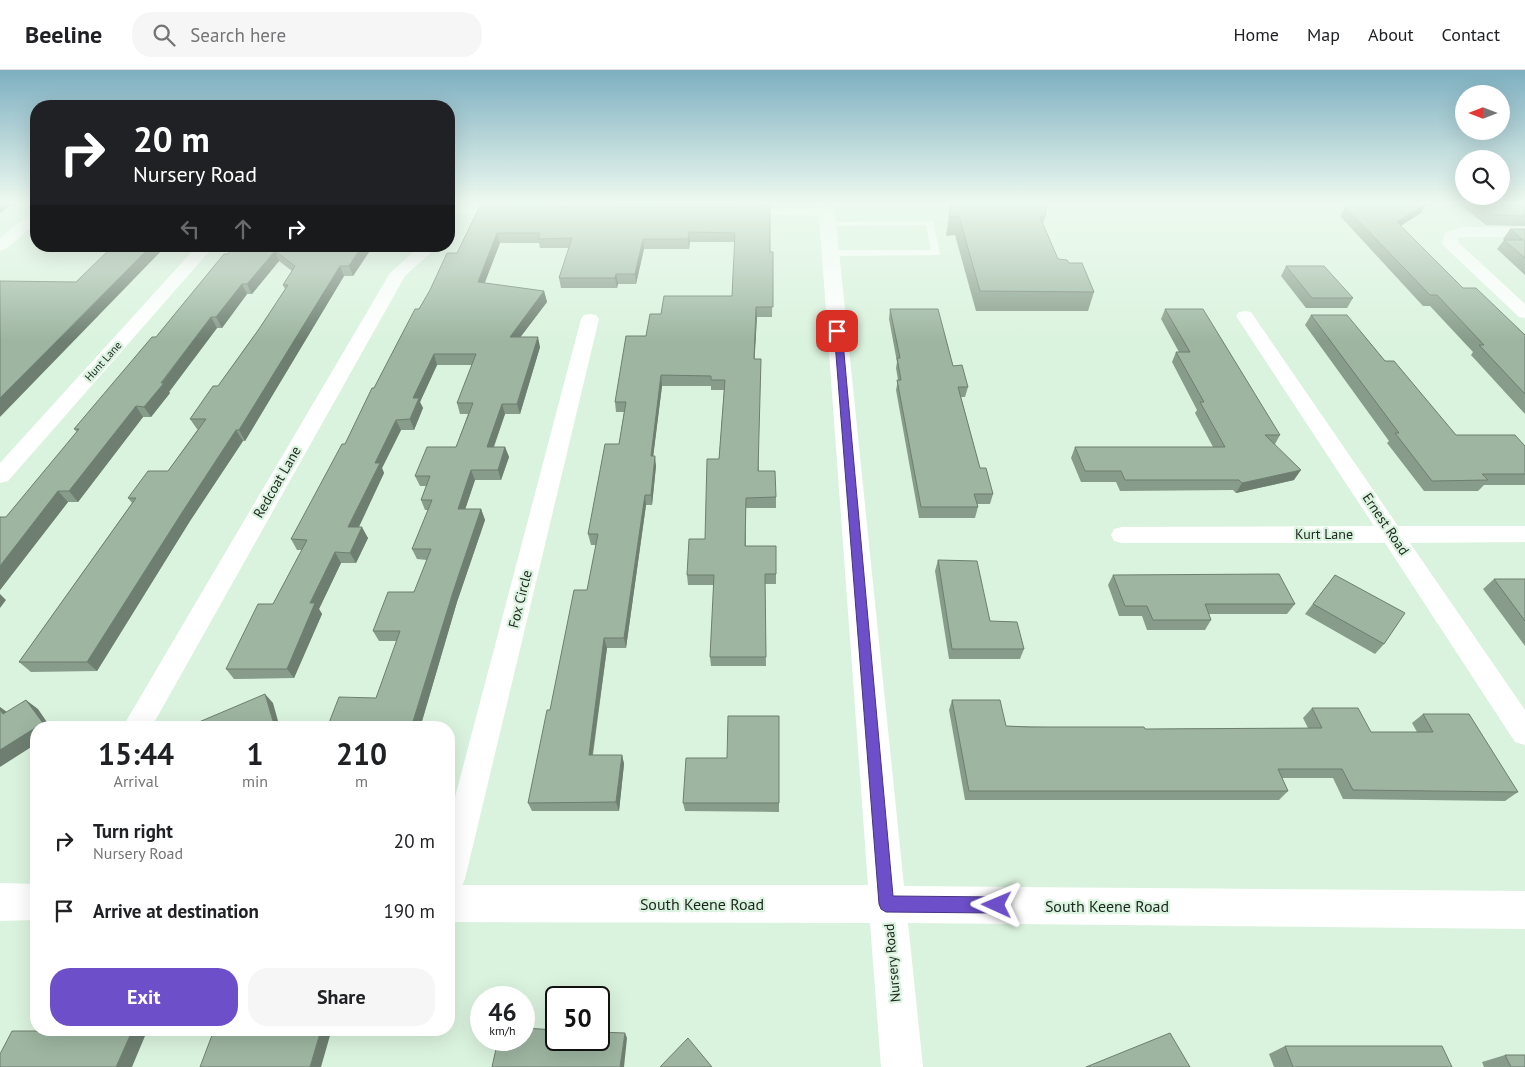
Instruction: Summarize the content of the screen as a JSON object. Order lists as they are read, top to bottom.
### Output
{
  "streets": {
    "street": [
      "Hunt Lane",
      "Redcoat Lane",
      "Ernest Road",
      "Kurt Lane",
      "Fox Circle",
      "South Keene Road",
      "Nursery Road"
    ]
  },
  "crossings": [
    ["Ernest Road", "Kurt Lane"],
    ["South Keene Road", "Nursery Road"]
  ],
  "north": "left",
  "page": {
    "header": "Beeline",
    "search": "Search here",
    "nav": [
      "Home",
      "Map",
      "About",
      "Contact"
    ],
    "turn": ["20 m", "Nursery Road"],
    "eta": [
      "15:44",
      "Arrival",
      "1",
      "min",
      "210",
      "m"
    ],
    "list": [
      {
        "name": "Turn right",
        "note": "Nursery Road",
        "value": "20 m"
      },
      {
        "name": "Arrive at destination",
        "value": "190 m"
      }
    ],
    "buttons": ["Exit", "Share"],
    "speed": "46 km/h",
    "limit": "50"
  }
}
